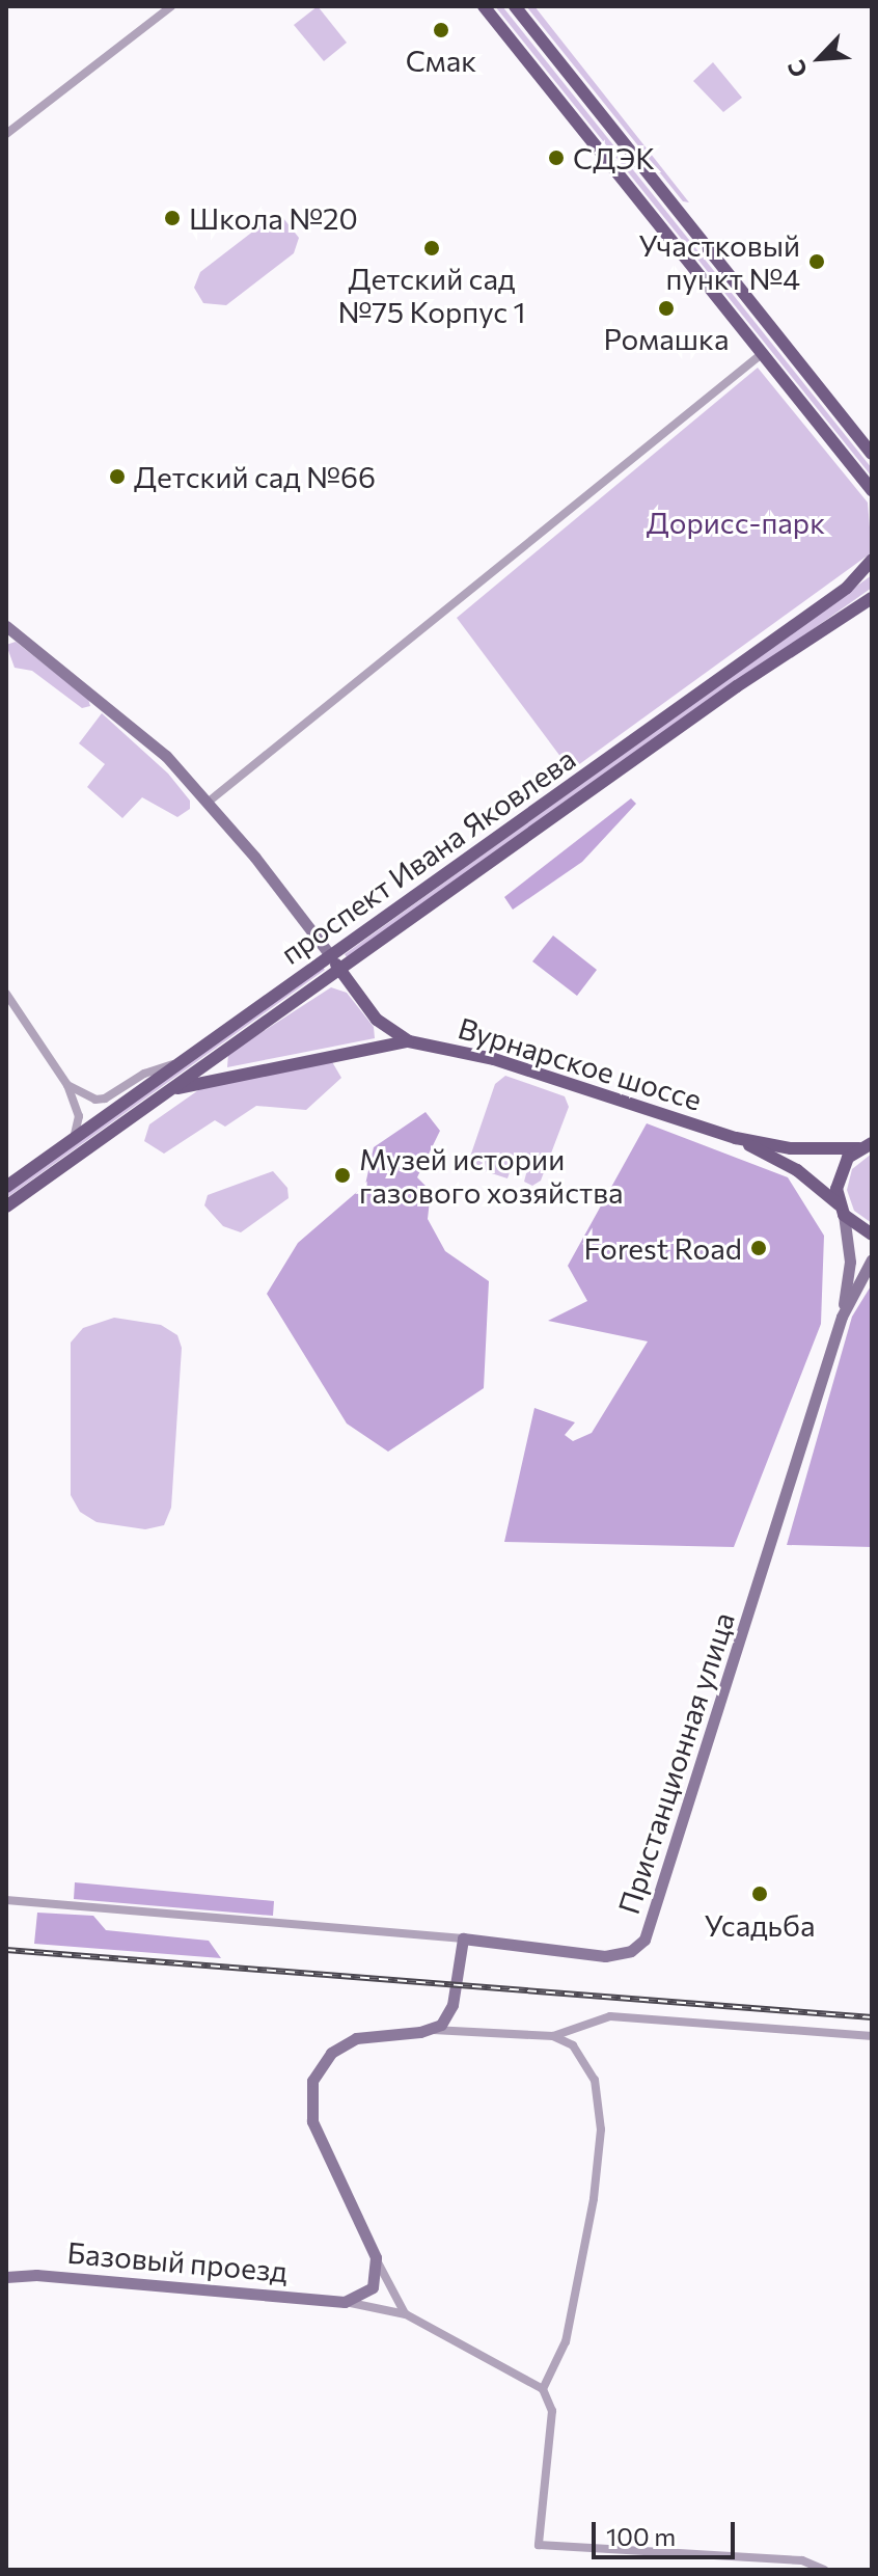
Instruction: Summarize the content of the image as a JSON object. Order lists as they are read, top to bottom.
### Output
{
  "streets": {
    "main road": ["проспект Ивана Яковлева", "Вурнарское шоссе"],
    "street": ["Пристанционная улица", "Базовый проезд"]
  },
  "crossings": [
    ["Вурнарское шоссе", "Пристанционная улица"]
  ],
  "parks": ["Дорисс-парк"],
  "places": [
    "Смак",
    "СДЭК",
    "Школа №20",
    "Детский сад №75 Корпус 1",
    "Участковый пункт №4",
    "Ромашка",
    "Детский сад №66",
    "Музей истории газового хозяйства",
    "Forest Road",
    "Усадьба"
  ],
  "scale_bar": "100 m",
  "north": "bottom left"
}
